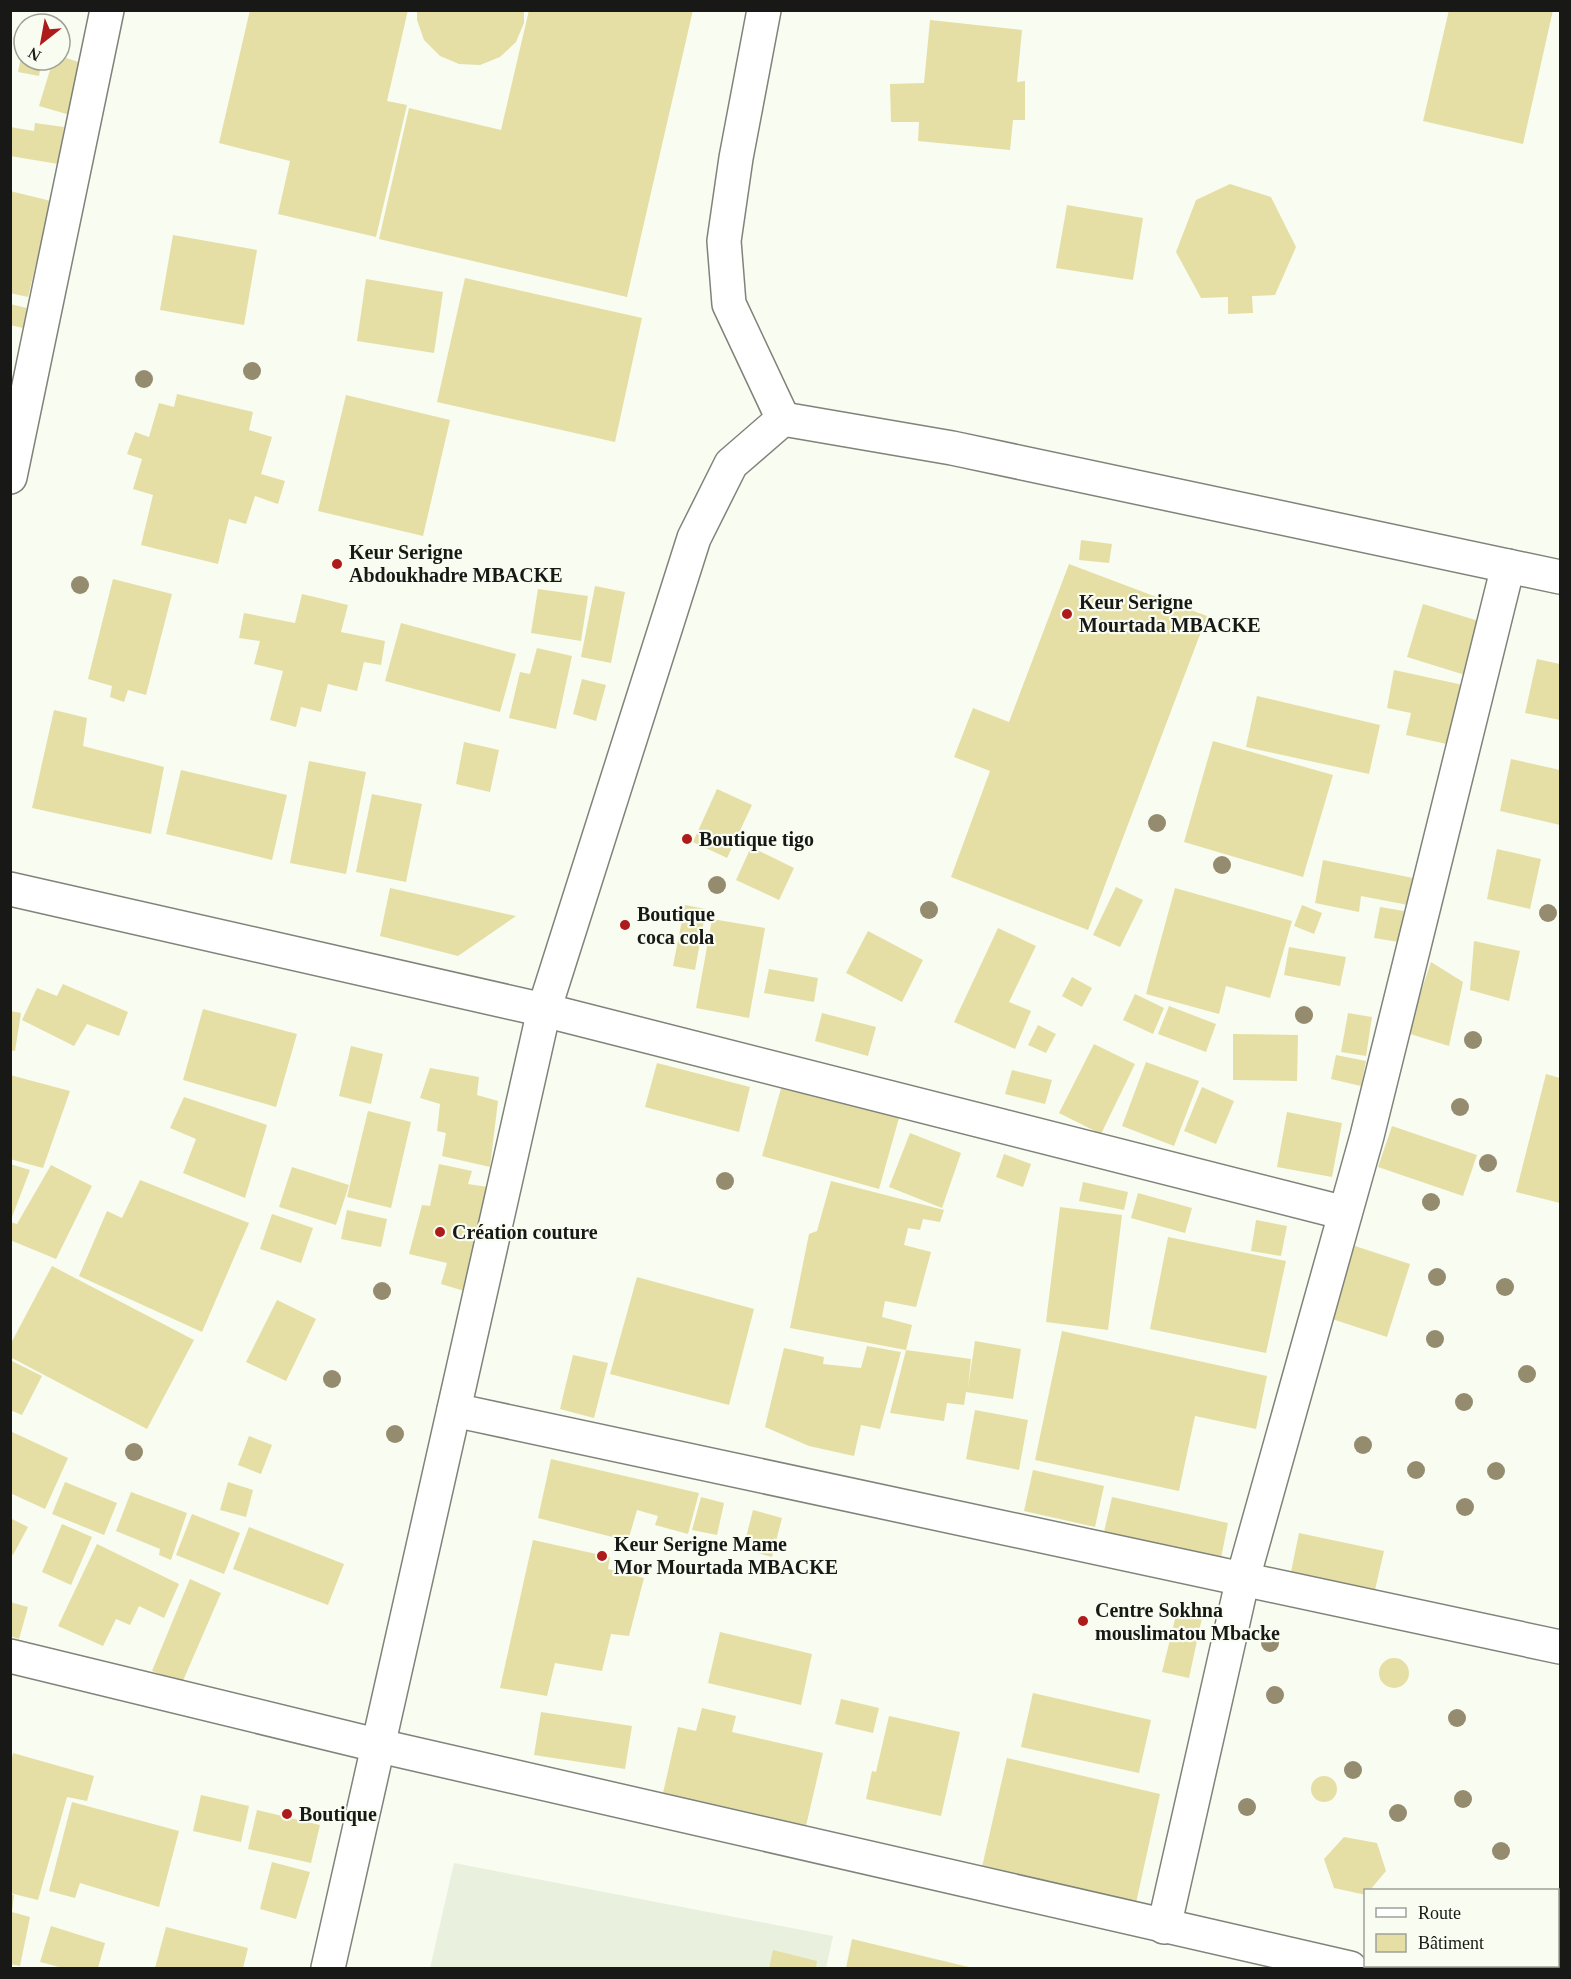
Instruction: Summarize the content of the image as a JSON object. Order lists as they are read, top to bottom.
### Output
{
  "places": [
    "Keur Serigne Abdoukhadre MBACKE",
    "Keur Serigne Mourtada MBACKE",
    "Boutique tigo",
    "Boutique coca cola",
    "Création couture",
    "Keur Serigne Mame Mor Mourtada MBACKE",
    "Centre Sokhna mouslimatou Mbacke",
    "Boutique"
  ],
  "legend": ["Route", "Bâtiment"],
  "north": "bottom left"
}
